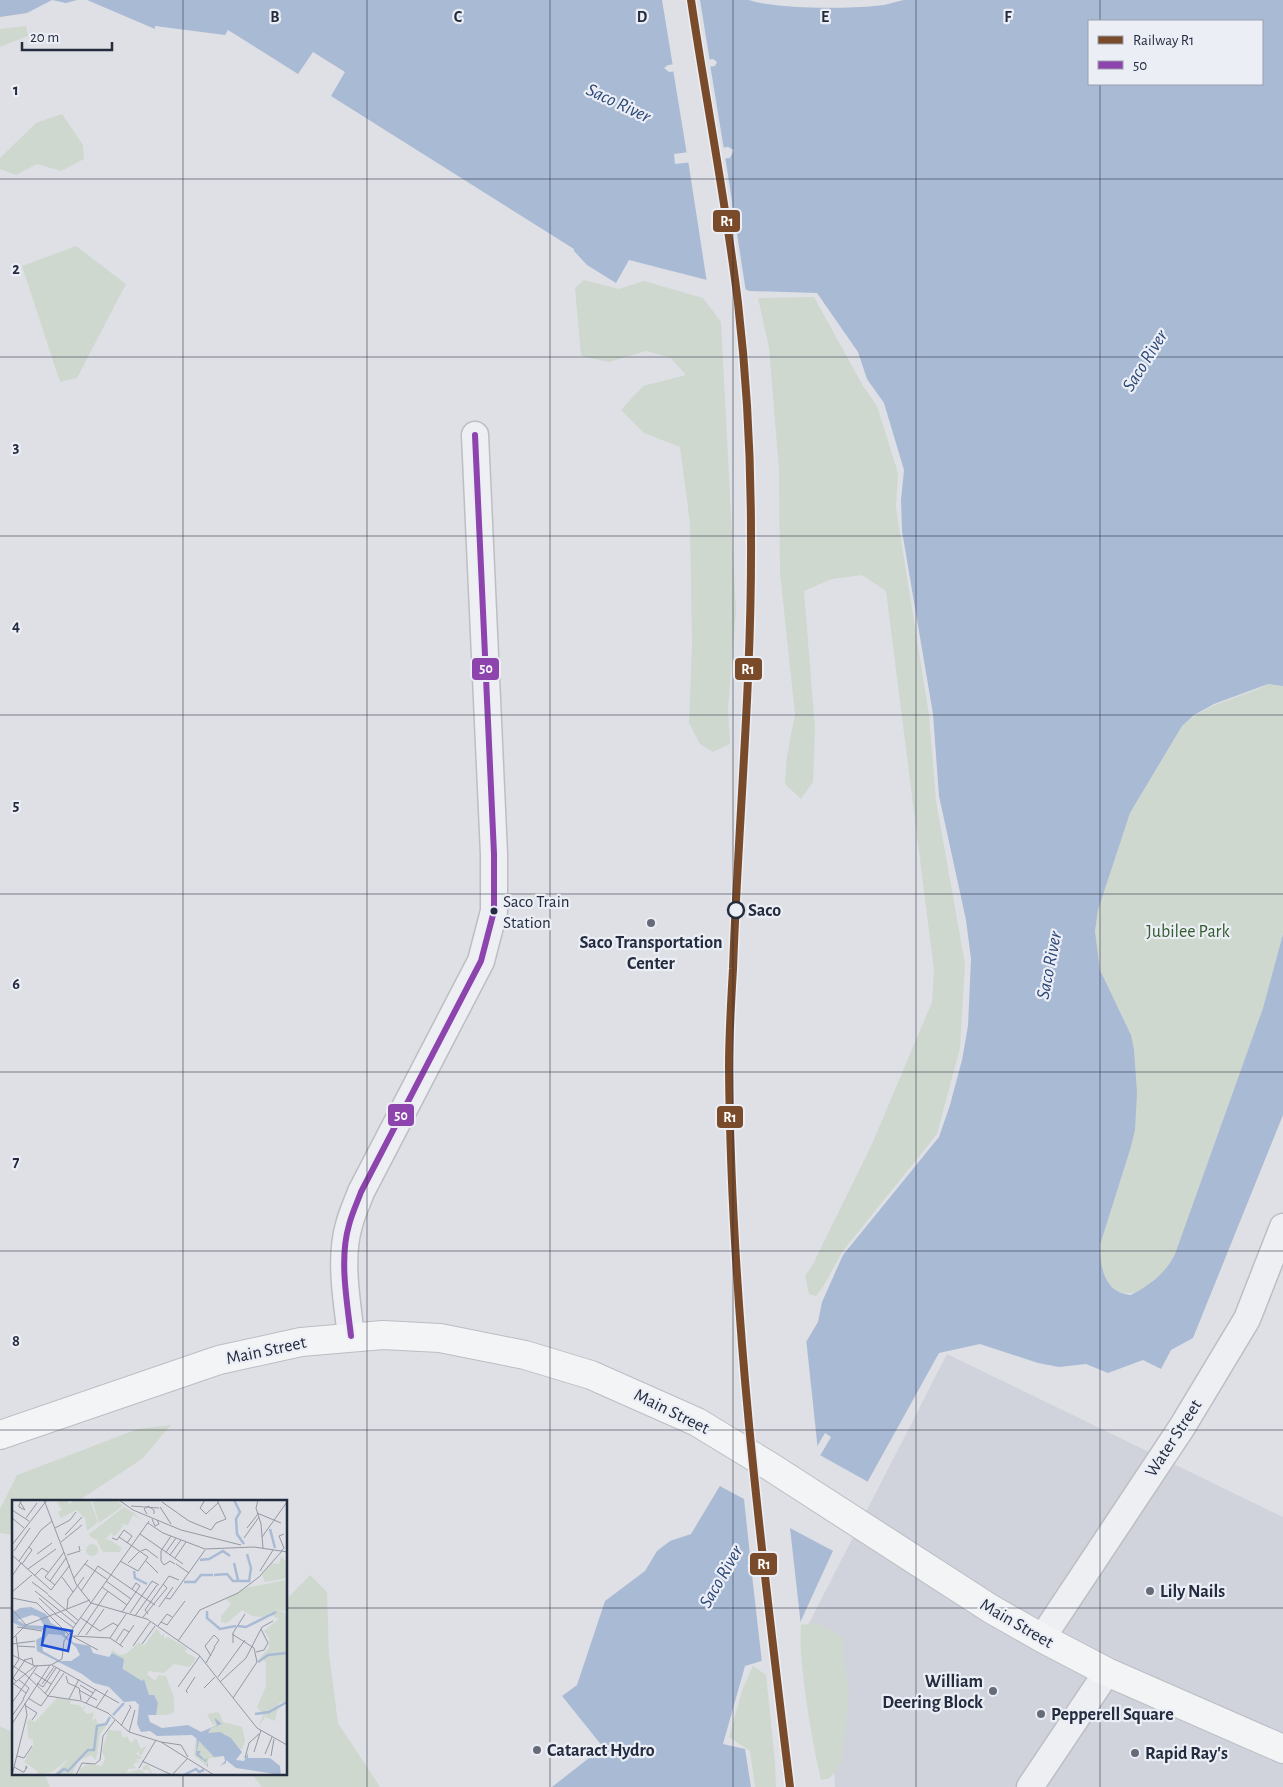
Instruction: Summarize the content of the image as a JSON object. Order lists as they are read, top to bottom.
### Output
{
  "streets": {
    "main road": ["Main Street"],
    "street": ["Water Street"]
  },
  "crossings": [
    ["Main Street", "Water Street"]
  ],
  "water": ["Saco River"],
  "parks": ["Jubilee Park"],
  "places": [
    "Saco",
    "Saco Train Station",
    "Saco Transportation Center",
    "Lily Nails",
    "William Deering Block",
    "Pepperell Square",
    "Cataract Hydro",
    "Rapid Ray's"
  ],
  "lines": ["rail line R1", "transit line 50"],
  "legend": ["Railway R1", "50"],
  "scale_bar": "20 m",
  "grid": {
    "columns": [
      "B",
      "C",
      "D",
      "E",
      "F"
    ],
    "rows": [
      "1",
      "2",
      "3",
      "4",
      "5",
      "6",
      "7",
      "8"
    ]
  }
}
